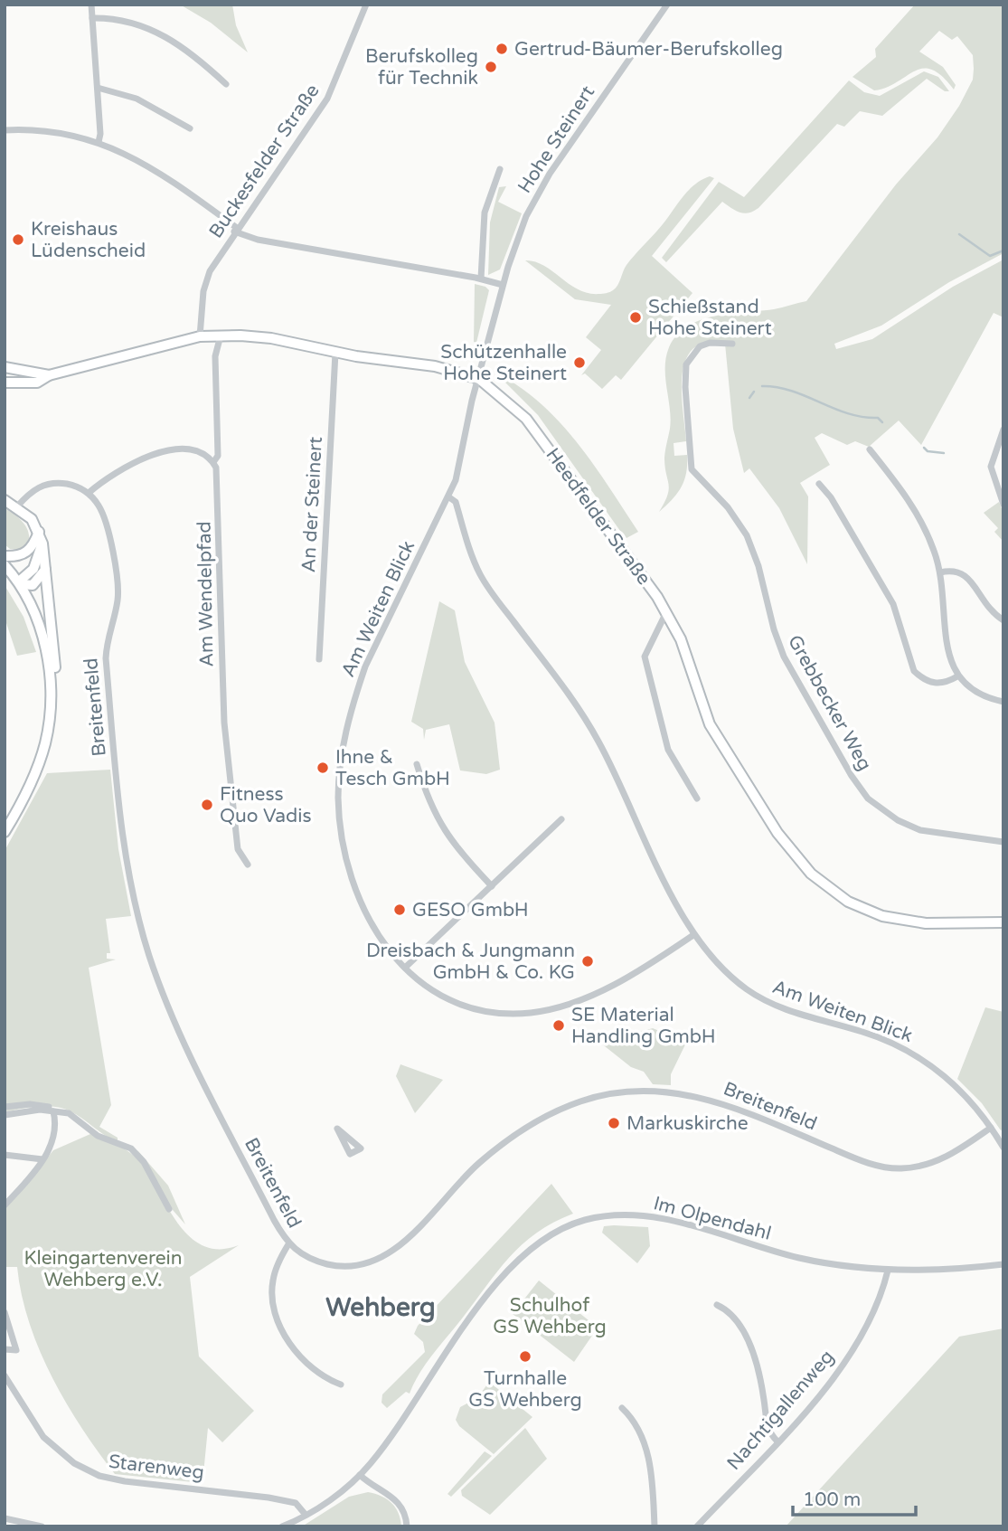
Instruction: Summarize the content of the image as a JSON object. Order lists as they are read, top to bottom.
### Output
{
  "streets": {
    "main road": ["Heedfelder Straße"],
    "street": [
      "Hohe Steinert",
      "Buckesfelder Straße",
      "An der Steinert",
      "Am Wendelpfad",
      "Am Weiten Blick",
      "Grebbecker Weg",
      "Breitenfeld",
      "Im Olpendahl",
      "Nachtigallenweg",
      "Starenweg"
    ]
  },
  "crossings": [
    ["Hohe Steinert", "Heedfelder Straße"],
    ["Hohe Steinert", "Am Weiten Blick"],
    ["Buckesfelder Straße", "Heedfelder Straße"],
    ["An der Steinert", "Heedfelder Straße"],
    ["Heedfelder Straße", "Am Wendelpfad"],
    ["Heedfelder Straße", "Am Weiten Blick"],
    ["Am Weiten Blick", "Breitenfeld"],
    ["Im Olpendahl", "Nachtigallenweg"],
    ["Im Olpendahl", "Starenweg"]
  ],
  "districts": ["Wehberg"],
  "parks": ["Kleingartenverein Wehberg e.V.", "Schulhof GS Wehberg"],
  "places": [
    "Gertrud-Bäumer-Berufskolleg",
    "Berufskolleg für Technik",
    "Kreishaus Lüdenscheid",
    "Schießstand Hohe Steinert",
    "Schützenhalle Hohe Steinert",
    "Ihne & Tesch GmbH",
    "Fitness Quo Vadis",
    "GESO GmbH",
    "Dreisbach & Jungmann GmbH & Co. KG",
    "SE Material Handling GmbH",
    "Markuskirche",
    "Turnhalle GS Wehberg"
  ],
  "scale_bar": "100 m"
}
